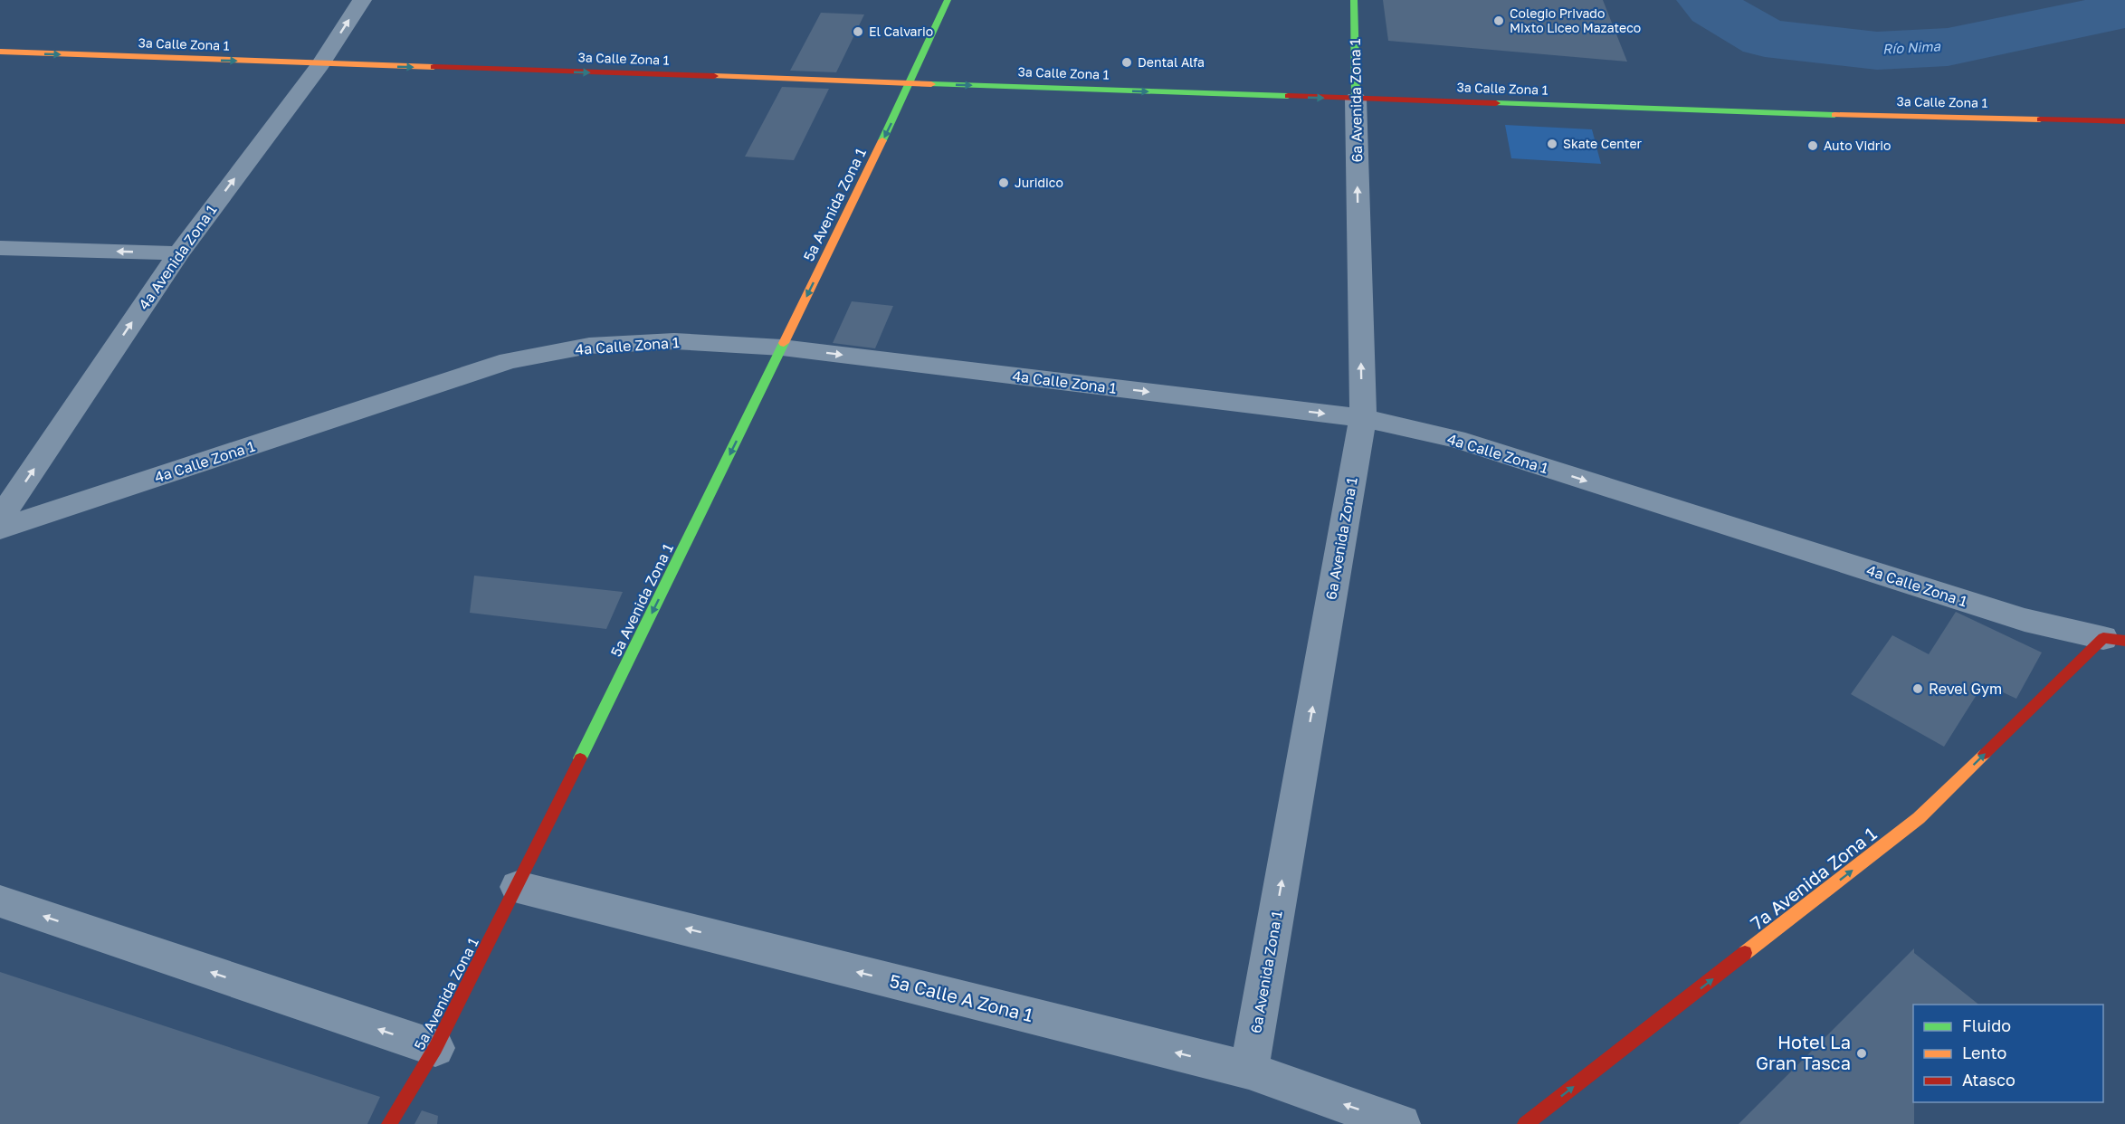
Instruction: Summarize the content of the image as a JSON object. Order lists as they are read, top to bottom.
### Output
{
  "streets": {
    "main road": [
      "3a Calle Zona 1",
      "6a Avenida Zona 1",
      "5a Avenida Zona 1",
      "7a Avenida Zona 1"
    ],
    "street": ["4a Avenida Zona 1", "4a Calle Zona 1", "5a Calle A Zona 1"]
  },
  "crossings": [
    ["3a Calle Zona 1", "6a Avenida Zona 1"],
    ["3a Calle Zona 1", "5a Avenida Zona 1"],
    ["3a Calle Zona 1", "4a Avenida Zona 1"],
    ["6a Avenida Zona 1", "4a Calle Zona 1"],
    ["6a Avenida Zona 1", "5a Calle A Zona 1"],
    ["5a Avenida Zona 1", "4a Calle Zona 1"],
    ["5a Avenida Zona 1", "5a Calle A Zona 1"],
    ["4a Calle Zona 1", "7a Avenida Zona 1"]
  ],
  "one_way": [
    "3a Calle Zona 1",
    "6a Avenida Zona 1",
    "5a Avenida Zona 1",
    "4a Avenida Zona 1",
    "4a Calle Zona 1",
    "7a Avenida Zona 1",
    "5a Calle A Zona 1"
  ],
  "water": ["Río Nima"],
  "places": [
    "Colegio Privado Mixto Liceo Mazateco",
    "El Calvario",
    "Dental Alfa",
    "Skate Center",
    "Auto Vidrio",
    "Juridico",
    "Revel Gym",
    "Hotel La Gran Tasca"
  ],
  "legend": ["Fluido", "Lento", "Atasco"]
}
